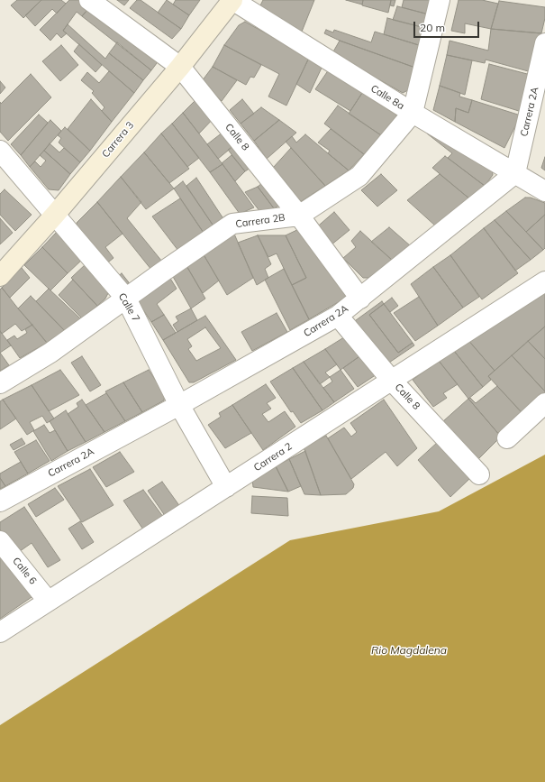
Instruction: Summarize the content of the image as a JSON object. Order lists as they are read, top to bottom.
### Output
{
  "streets": {
    "street": [
      "Calle 8a",
      "Carrera 2A",
      "Calle 8",
      "Carrera 3",
      "Carrera 2B",
      "Calle 7",
      "Carrera 2",
      "Calle 6"
    ]
  },
  "crossings": [
    ["Calle 8a", "Carrera 2A"],
    ["Calle 8a", "Carrera 3"],
    ["Calle 8a", "Carrera 2B"],
    ["Carrera 2A", "Calle 8"],
    ["Carrera 2A", "Calle 7"],
    ["Calle 8", "Carrera 3"],
    ["Calle 8", "Carrera 2B"],
    ["Calle 8", "Carrera 2"],
    ["Carrera 3", "Calle 7"],
    ["Carrera 2B", "Calle 7"],
    ["Calle 7", "Carrera 2"],
    ["Carrera 2", "Calle 6"]
  ],
  "water": ["Rio Magdalena"],
  "scale_bar": "20 m"
}
